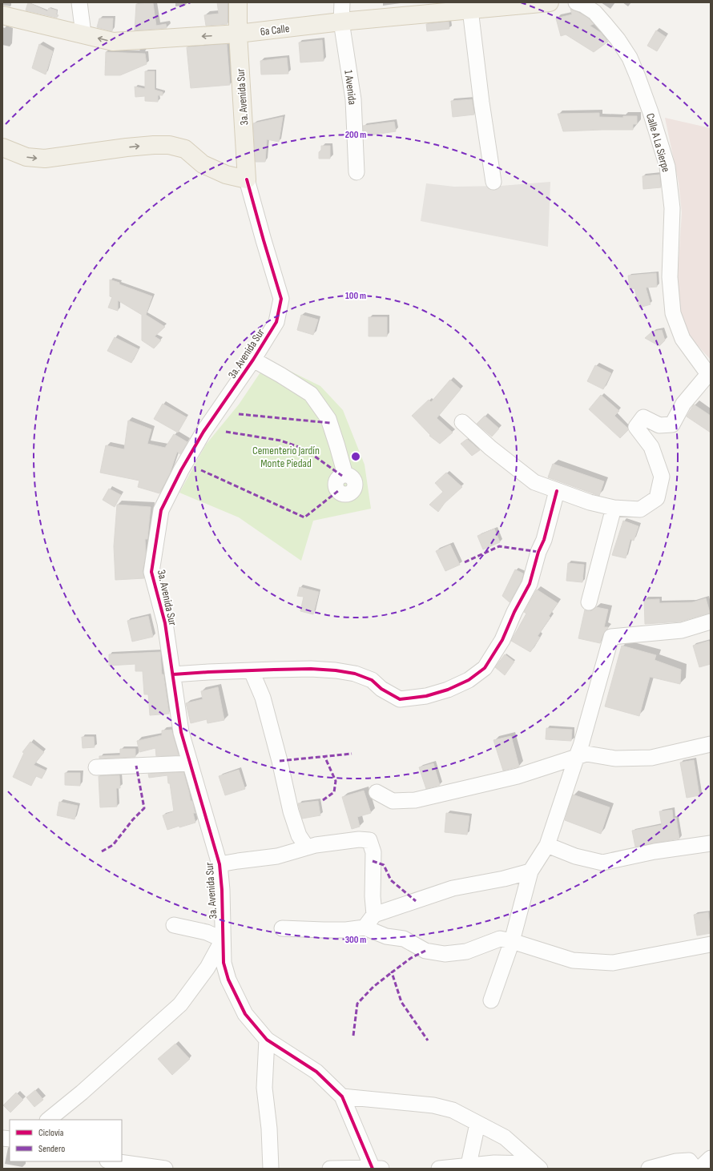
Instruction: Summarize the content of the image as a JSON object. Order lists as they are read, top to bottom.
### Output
{
  "streets": {
    "main road": ["6a Calle", "3a. Avenida Sur"],
    "street": ["1 Avenida", "Calle A La Sierpe"]
  },
  "crossings": [
    ["6a Calle", "1 Avenida"],
    ["6a Calle", "3a. Avenida Sur"]
  ],
  "parks": ["Cementerio Jardín Monte Piedad"],
  "legend": ["Ciclovía", "Sendero"],
  "rings": ["200 m", "100 m", "300 m"]
}
